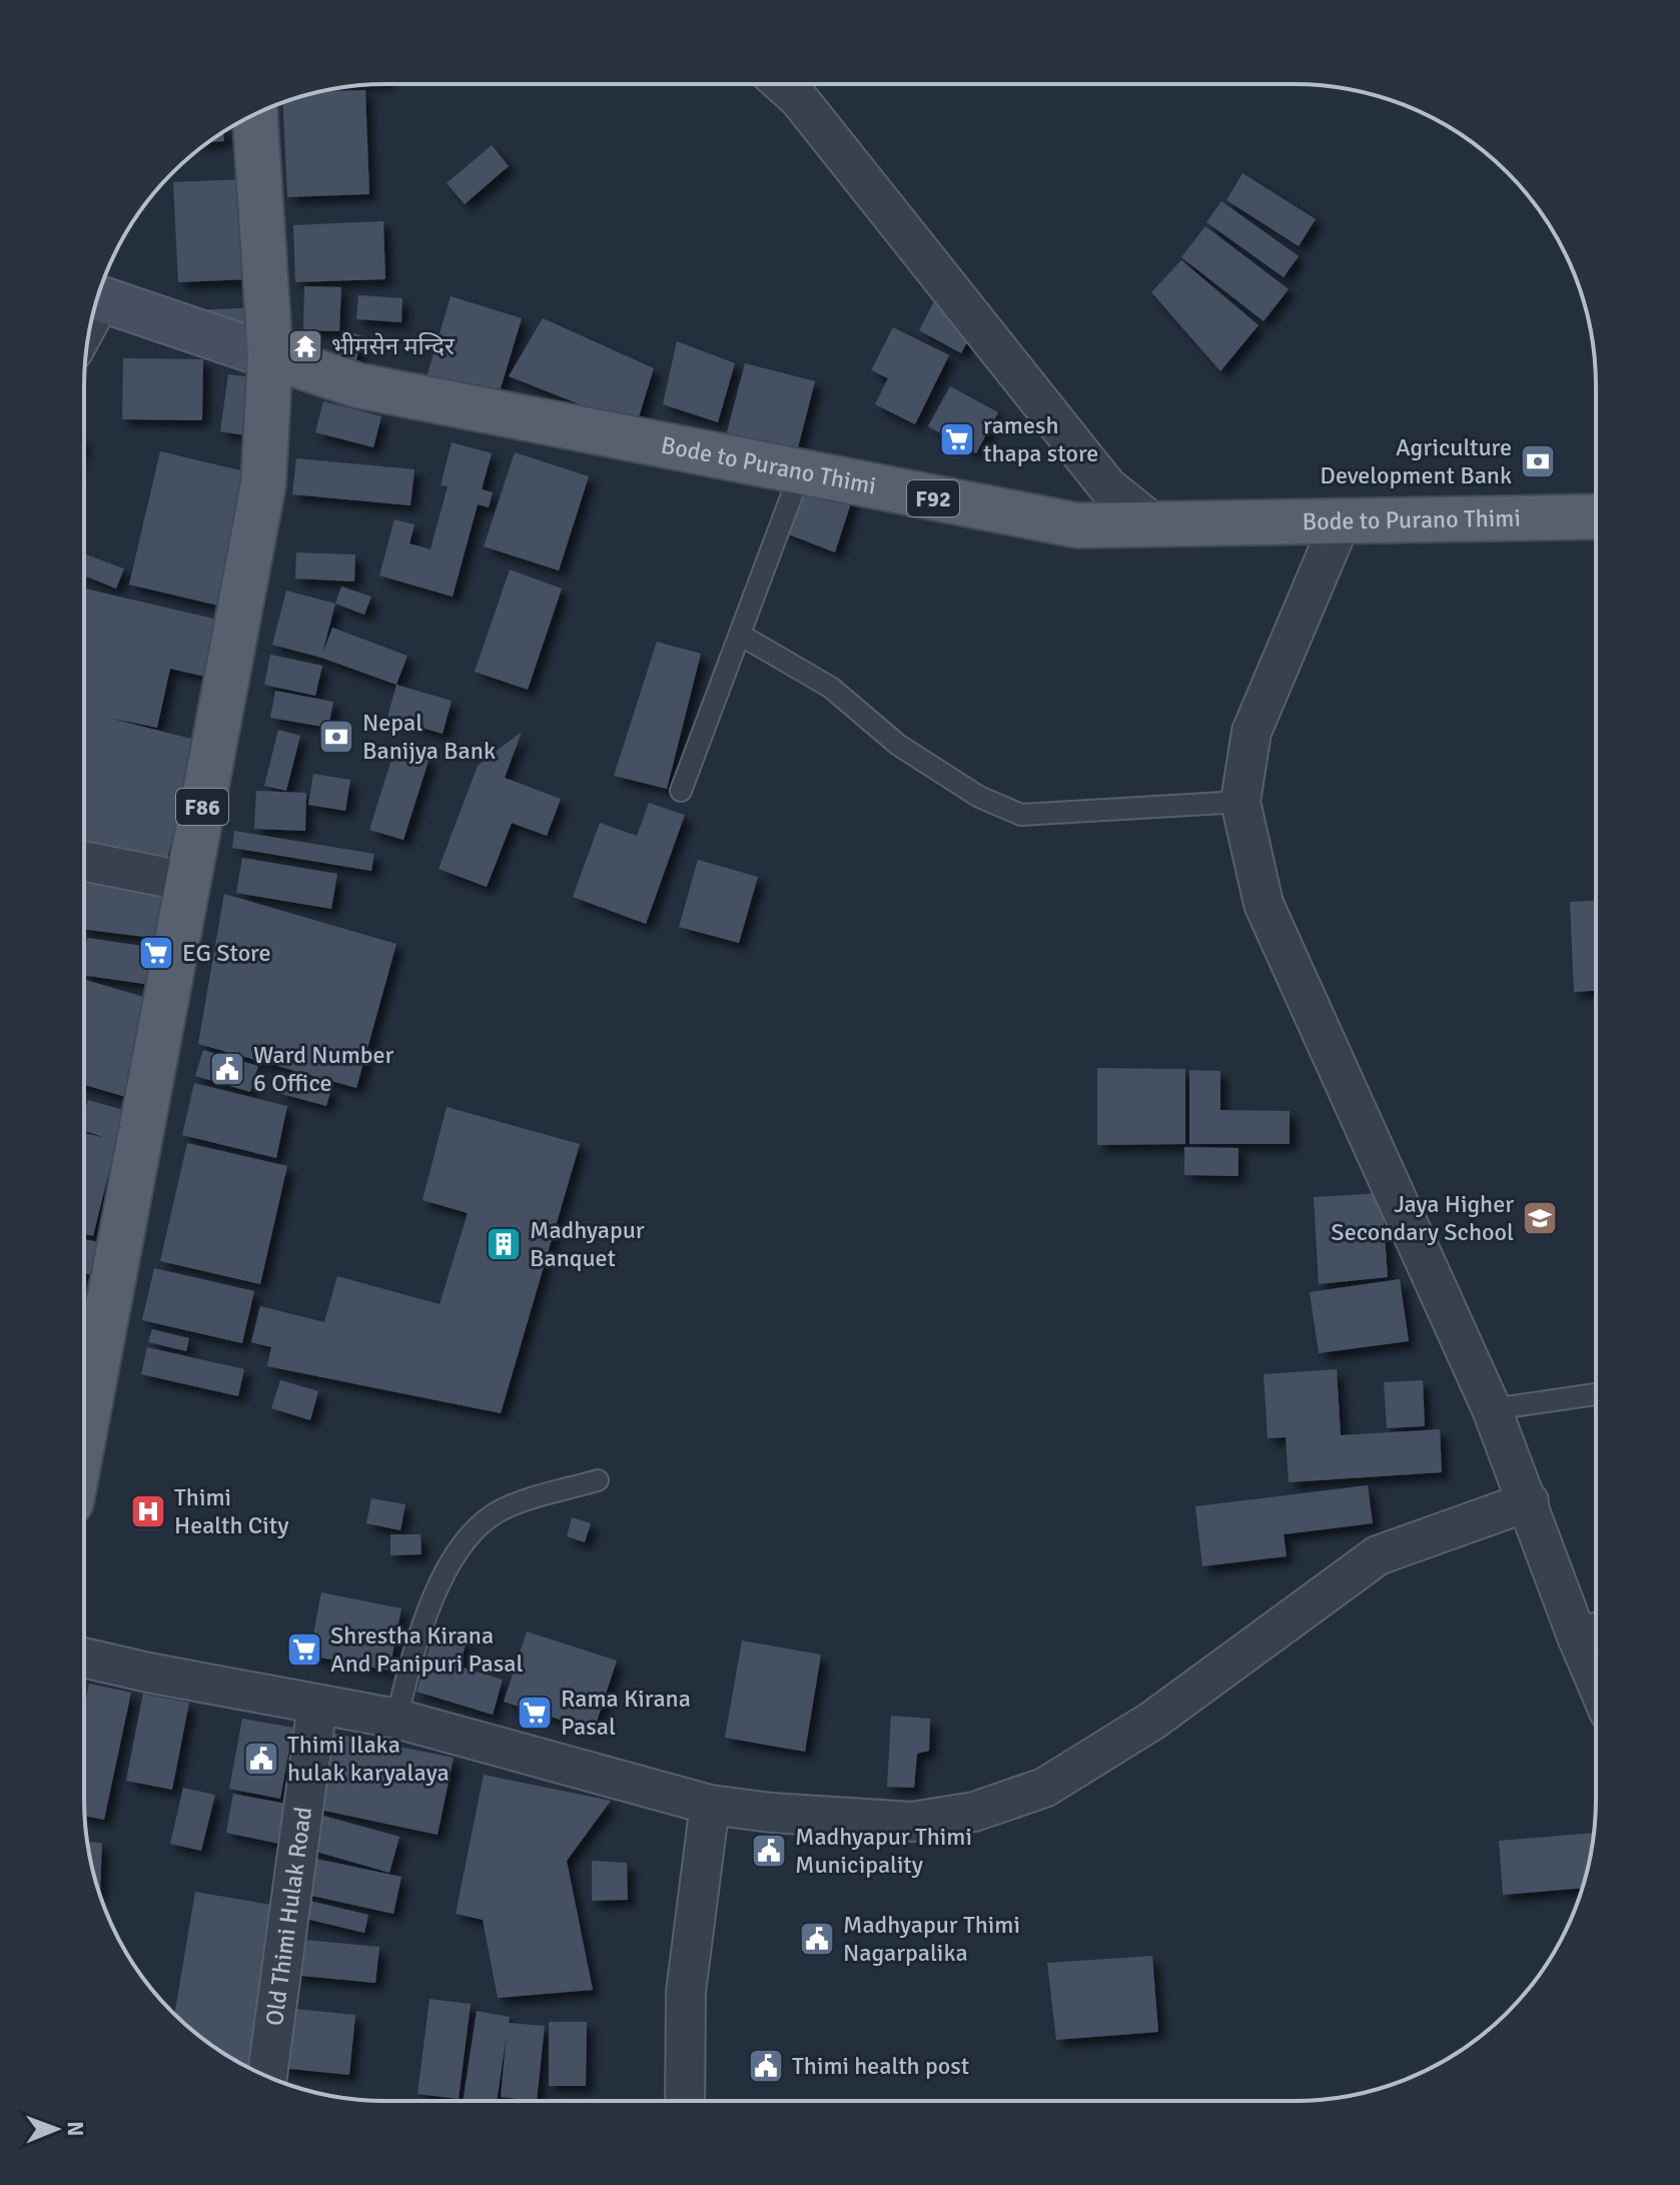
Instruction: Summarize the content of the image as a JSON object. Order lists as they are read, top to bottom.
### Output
{
  "streets": {
    "main road": ["Bode to Purano Thimi", "F92", "F86"],
    "street": ["Old Thimi Hulak Road"]
  },
  "crossings": [
    ["Bode to Purano Thimi", "F92"],
    ["Bode to Purano Thimi", "F86"],
    ["F92", "F86"]
  ],
  "places": {
    "temple": ["भीमसेन मन्दिर"],
    "supermarket": [
      "ramesh thapa store",
      "EG Store",
      "Shrestha Kirana And Panipuri Pasal",
      "Rama Kirana Pasal"
    ],
    "bank": ["Agriculture Development Bank", "Nepal Banijya Bank"],
    "public building": [
      "Ward Number 6 Office",
      "Thimi Ilaka hulak karyalaya",
      "Madhyapur Thimi Municipality",
      "Madhyapur Thimi Nagarpalika",
      "Thimi health post"
    ],
    "school or university": ["Jaya Higher Secondary School"],
    "building": ["Madhyapur Banquet"],
    "hospital": ["Thimi Health City"]
  },
  "north": "right"
}
